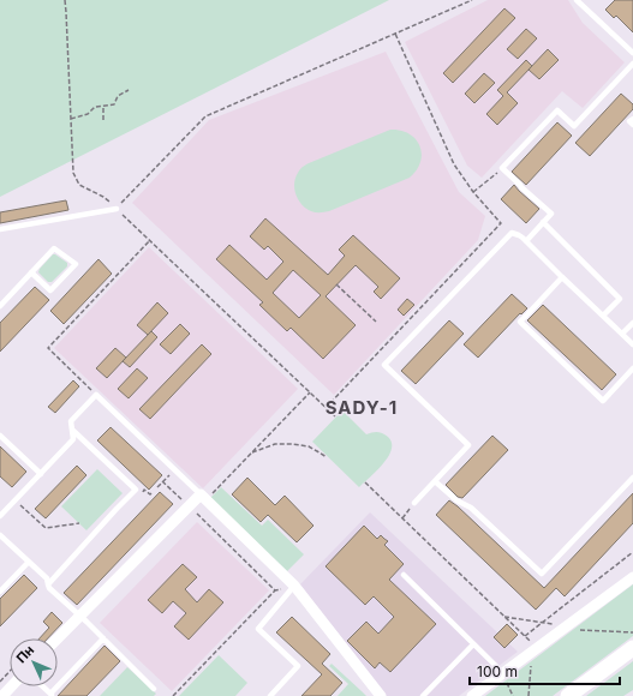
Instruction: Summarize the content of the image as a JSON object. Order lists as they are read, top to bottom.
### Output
{
  "districts": ["SADY-1"],
  "scale_bar": "100 m",
  "north": "top left"
}
